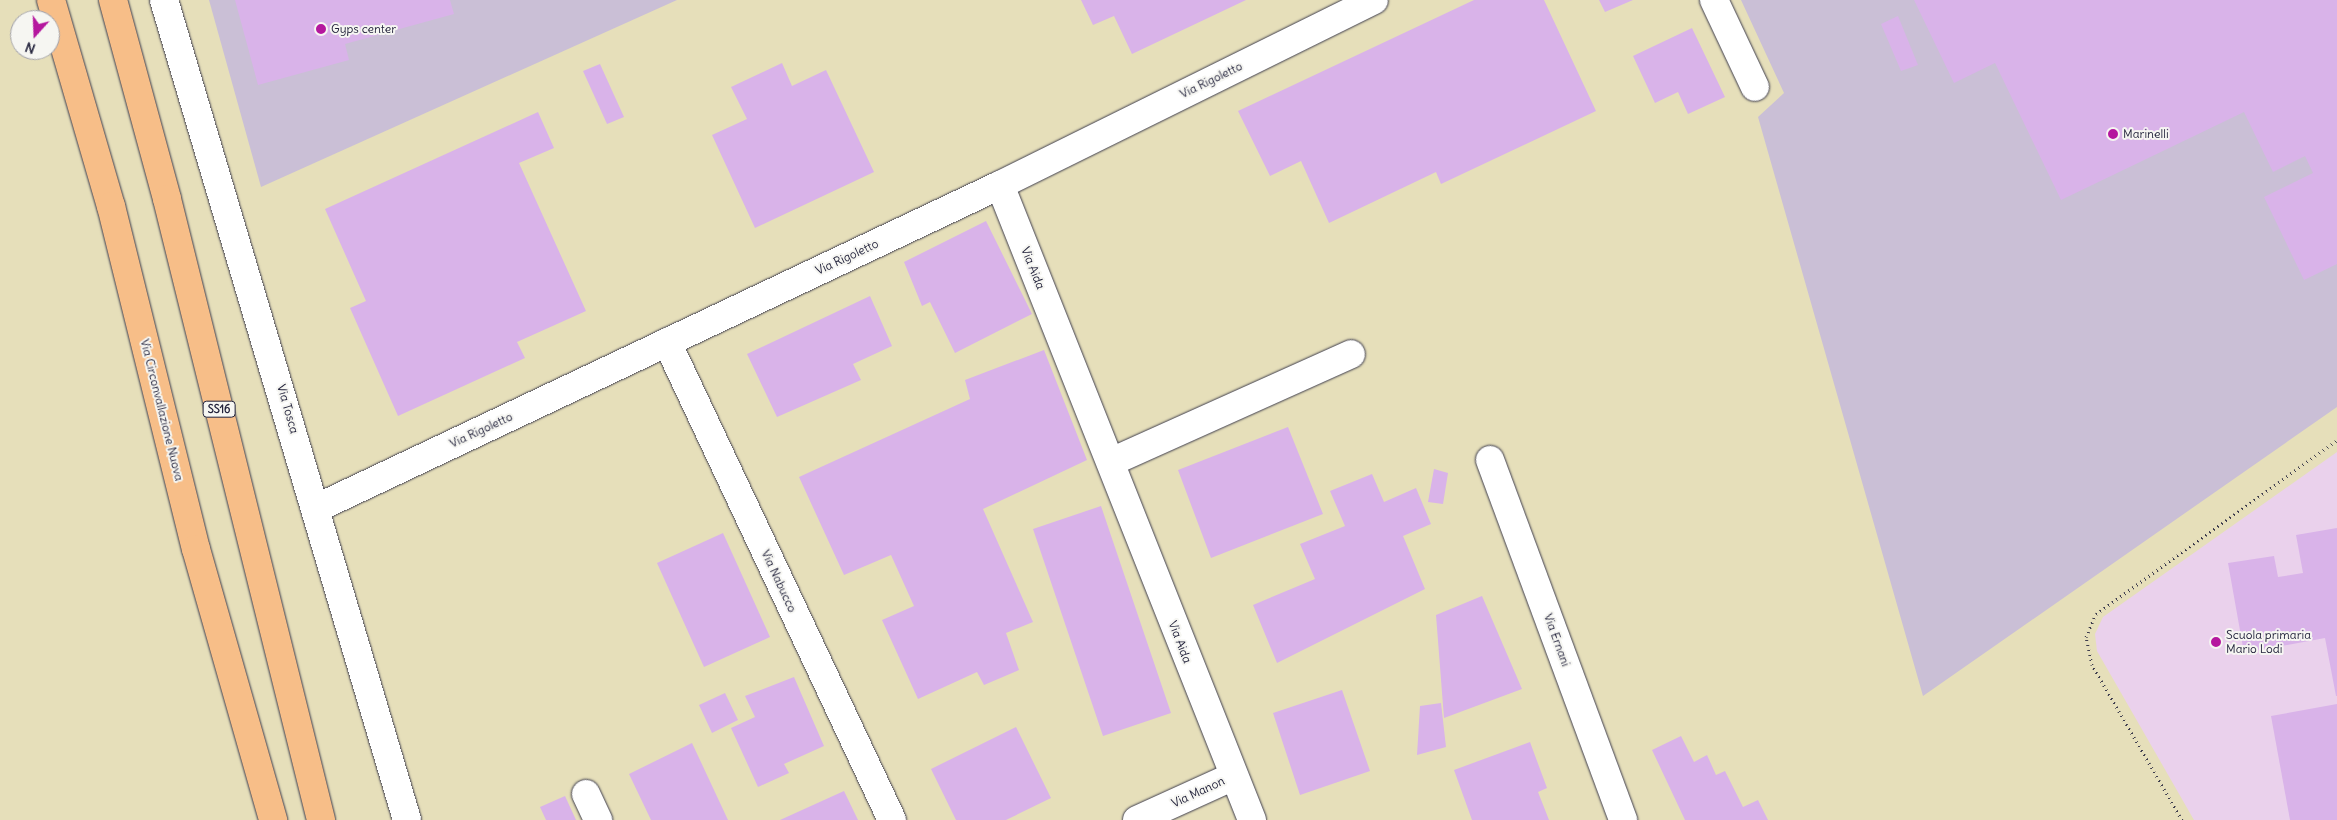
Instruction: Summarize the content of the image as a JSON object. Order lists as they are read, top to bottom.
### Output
{
  "streets": {
    "main road": ["SS16", "Via Circonvallazione Nuova"],
    "street": [
      "Via Rigoletto",
      "Via Aida",
      "Via Tosca",
      "Via Nabucco",
      "Via Ernani",
      "Via Manon"
    ]
  },
  "crossings": [
    ["Via Rigoletto", "Via Aida"],
    ["Via Rigoletto", "Via Tosca"],
    ["Via Rigoletto", "Via Nabucco"],
    ["Via Aida", "Via Manon"]
  ],
  "places": ["Gyps center", "Marinelli", "Scuola primaria Mario Lodi"],
  "north": "bottom"
}
